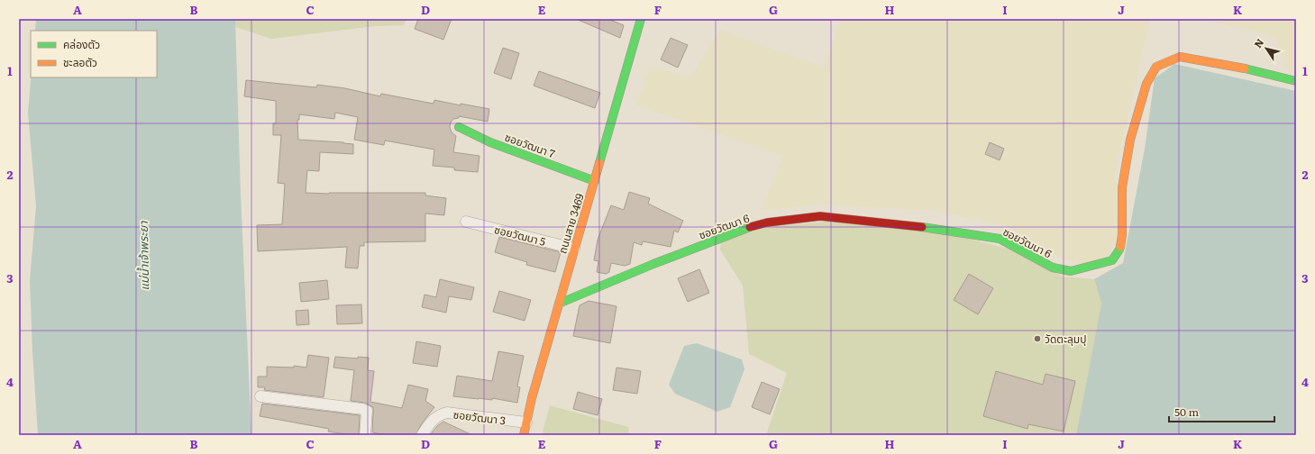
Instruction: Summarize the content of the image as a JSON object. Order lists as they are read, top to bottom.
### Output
{
  "streets": {
    "street": [
      "ซอยวัฒนา 7",
      "ถนนสาย 3469",
      "ซอยวัฒนา 6",
      "ซอยวัฒนา 5",
      "ซอยวัฒนา 3"
    ]
  },
  "crossings": [
    ["ซอยวัฒนา 7", "ถนนสาย 3469"],
    ["ถนนสาย 3469", "ซอยวัฒนา 6"],
    ["ถนนสาย 3469", "ซอยวัฒนา 5"],
    ["ถนนสาย 3469", "ซอยวัฒนา 3"]
  ],
  "water": ["แม่น้ำเจ้าพระยา"],
  "places": ["วัดตะลุมปุ"],
  "legend": ["คล่องตัว", "ชะลอตัว"],
  "scale_bar": "50 m",
  "north": "top left",
  "grid": {
    "columns": [
      "A",
      "B",
      "C",
      "D",
      "E",
      "F",
      "G",
      "H",
      "I",
      "J",
      "K"
    ],
    "rows": [
      "1",
      "2",
      "3",
      "4"
    ]
  }
}
